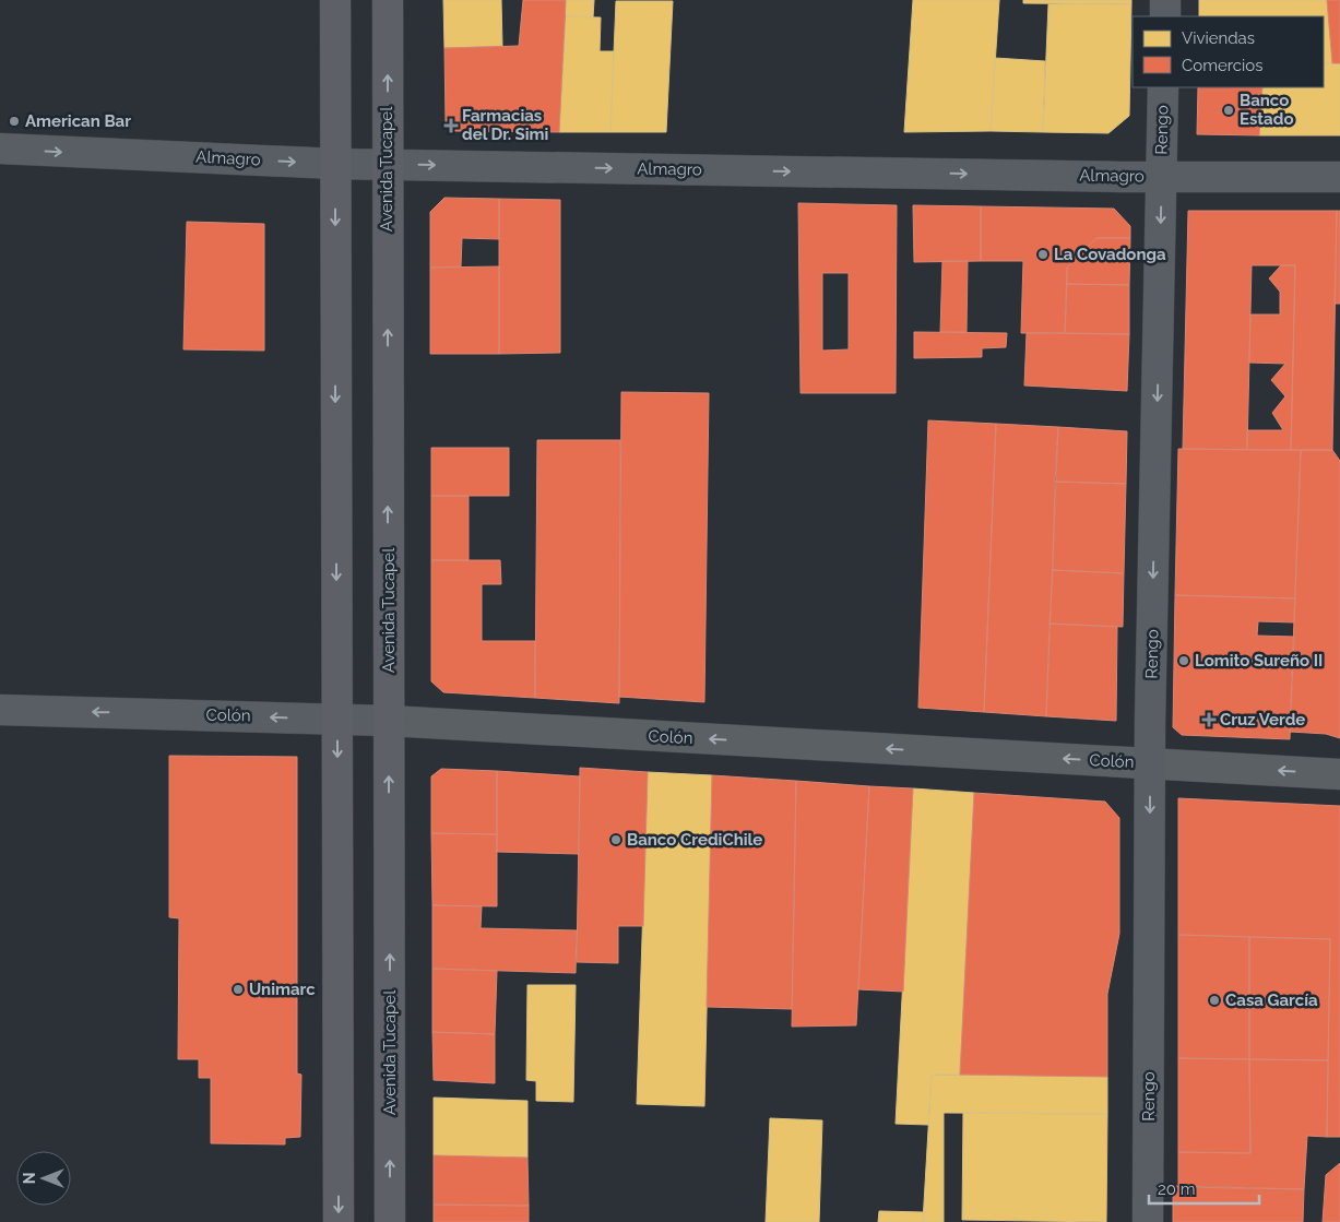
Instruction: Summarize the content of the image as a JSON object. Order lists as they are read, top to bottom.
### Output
{
  "streets": {
    "main road": ["Avenida Tucapel"],
    "street": ["Rengo", "Almagro", "Colón"]
  },
  "crossings": [
    ["Rengo", "Almagro"],
    ["Rengo", "Colón"],
    ["Almagro", "Avenida Tucapel"],
    ["Avenida Tucapel", "Colón"]
  ],
  "one_way": ["Rengo", "Almagro", "Colón"],
  "places": {
    "other": [
      "Banco Estado",
      "American Bar",
      "La Covadonga",
      "Lomito Sureño II",
      "Banco CrediChile",
      "Unimarc",
      "Casa García"
    ],
    "health": ["Farmacias del Dr. Simi", "Cruz Verde"]
  },
  "legend": ["Viviendas", "Comercios"],
  "scale_bar": "20 m",
  "north": "left"
}
